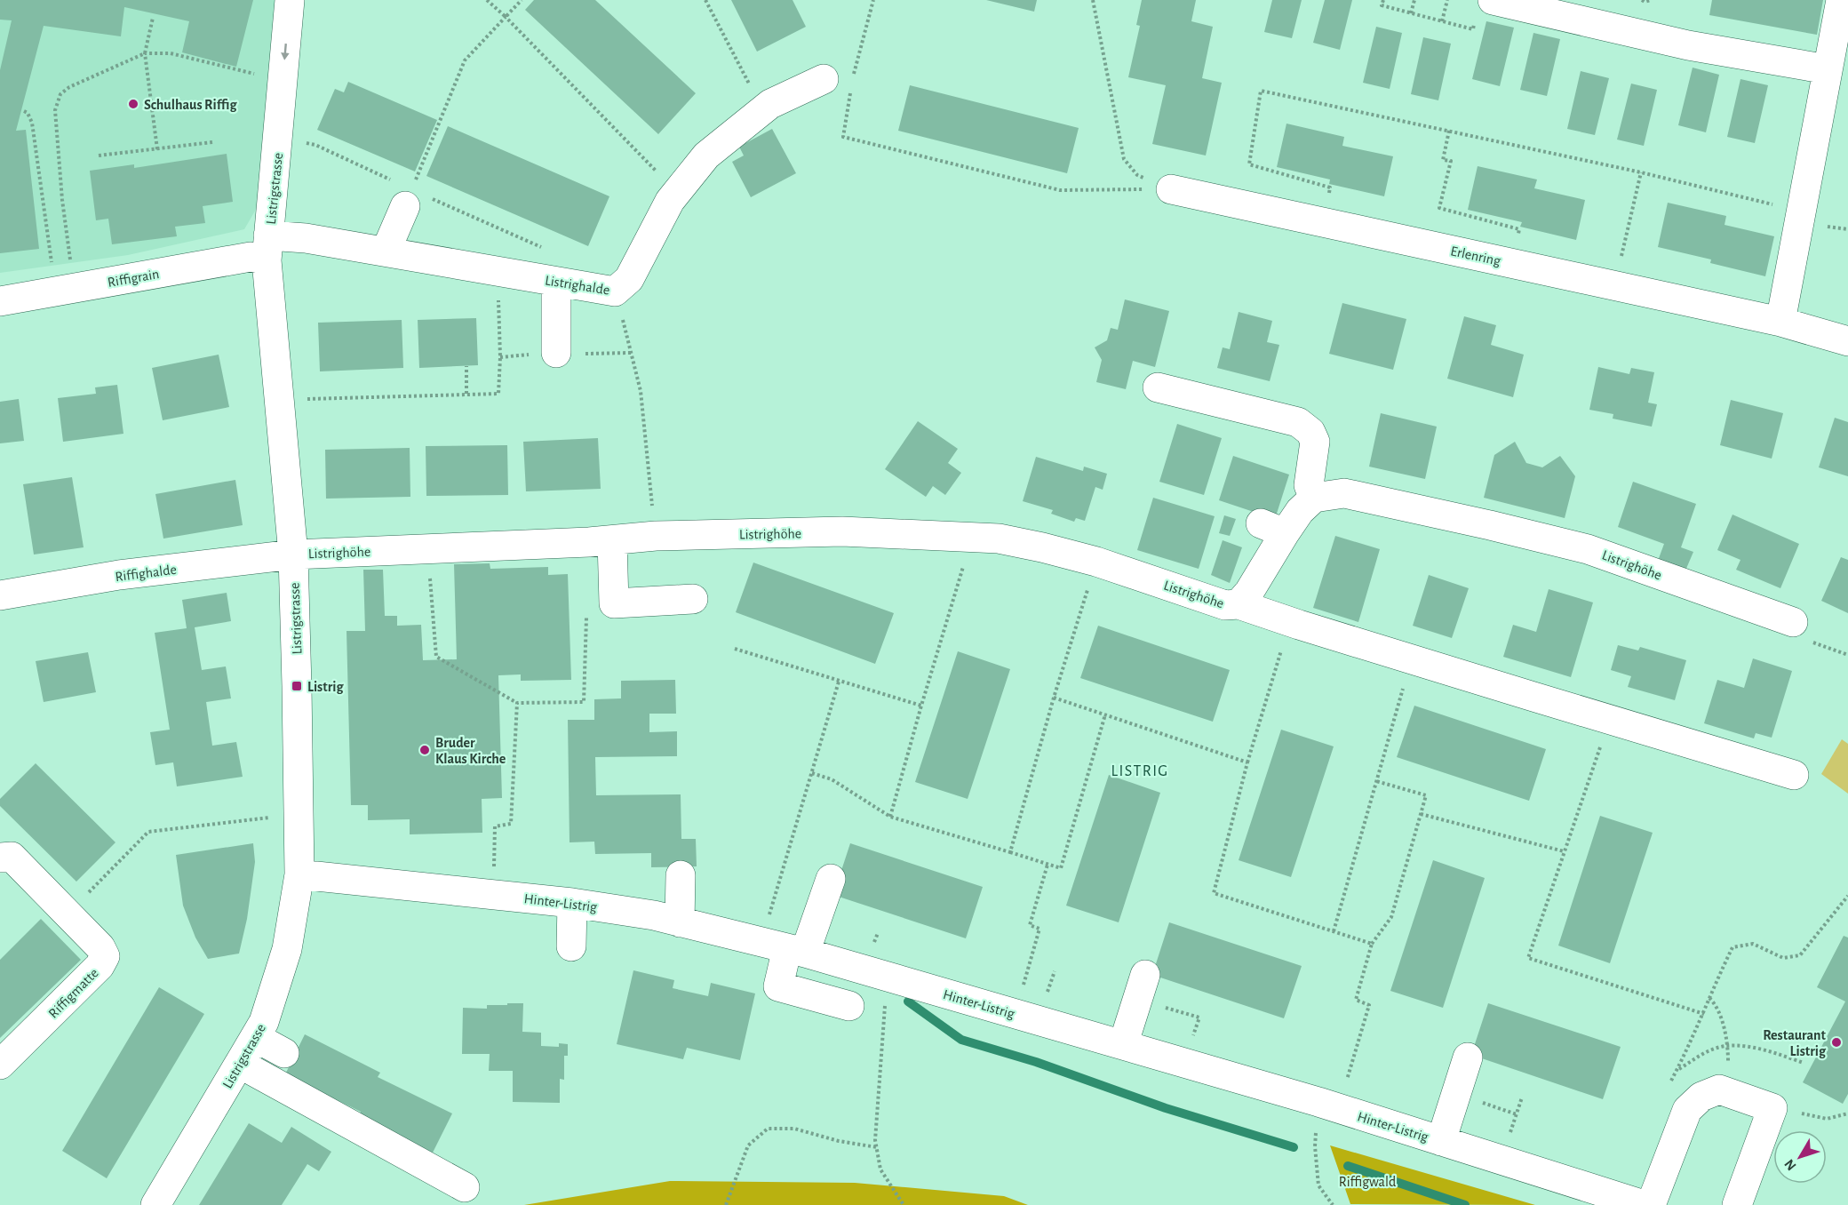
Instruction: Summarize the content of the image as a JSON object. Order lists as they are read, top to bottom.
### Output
{
  "streets": {
    "street": [
      "Listrigstrasse",
      "Erlenring",
      "Riffigrain",
      "Listrighalde",
      "Listrighöhe",
      "Riffighalde",
      "Hinter-Listrig",
      "Riffigmatte"
    ]
  },
  "crossings": [
    ["Listrigstrasse", "Riffigrain"],
    ["Listrigstrasse", "Listrighalde"],
    ["Listrigstrasse", "Listrighöhe"],
    ["Listrigstrasse", "Riffighalde"],
    ["Listrigstrasse", "Hinter-Listrig"],
    ["Riffigrain", "Listrighalde"],
    ["Listrighöhe", "Riffighalde"]
  ],
  "districts": ["LISTRIG"],
  "parks": ["Riffigwald"],
  "places": {
    "other": ["Schulhaus Riffig", "Bruder Klaus Kirche", "Restaurant Listrig"],
    "transit": ["Listrig"]
  },
  "north": "bottom left"
}
